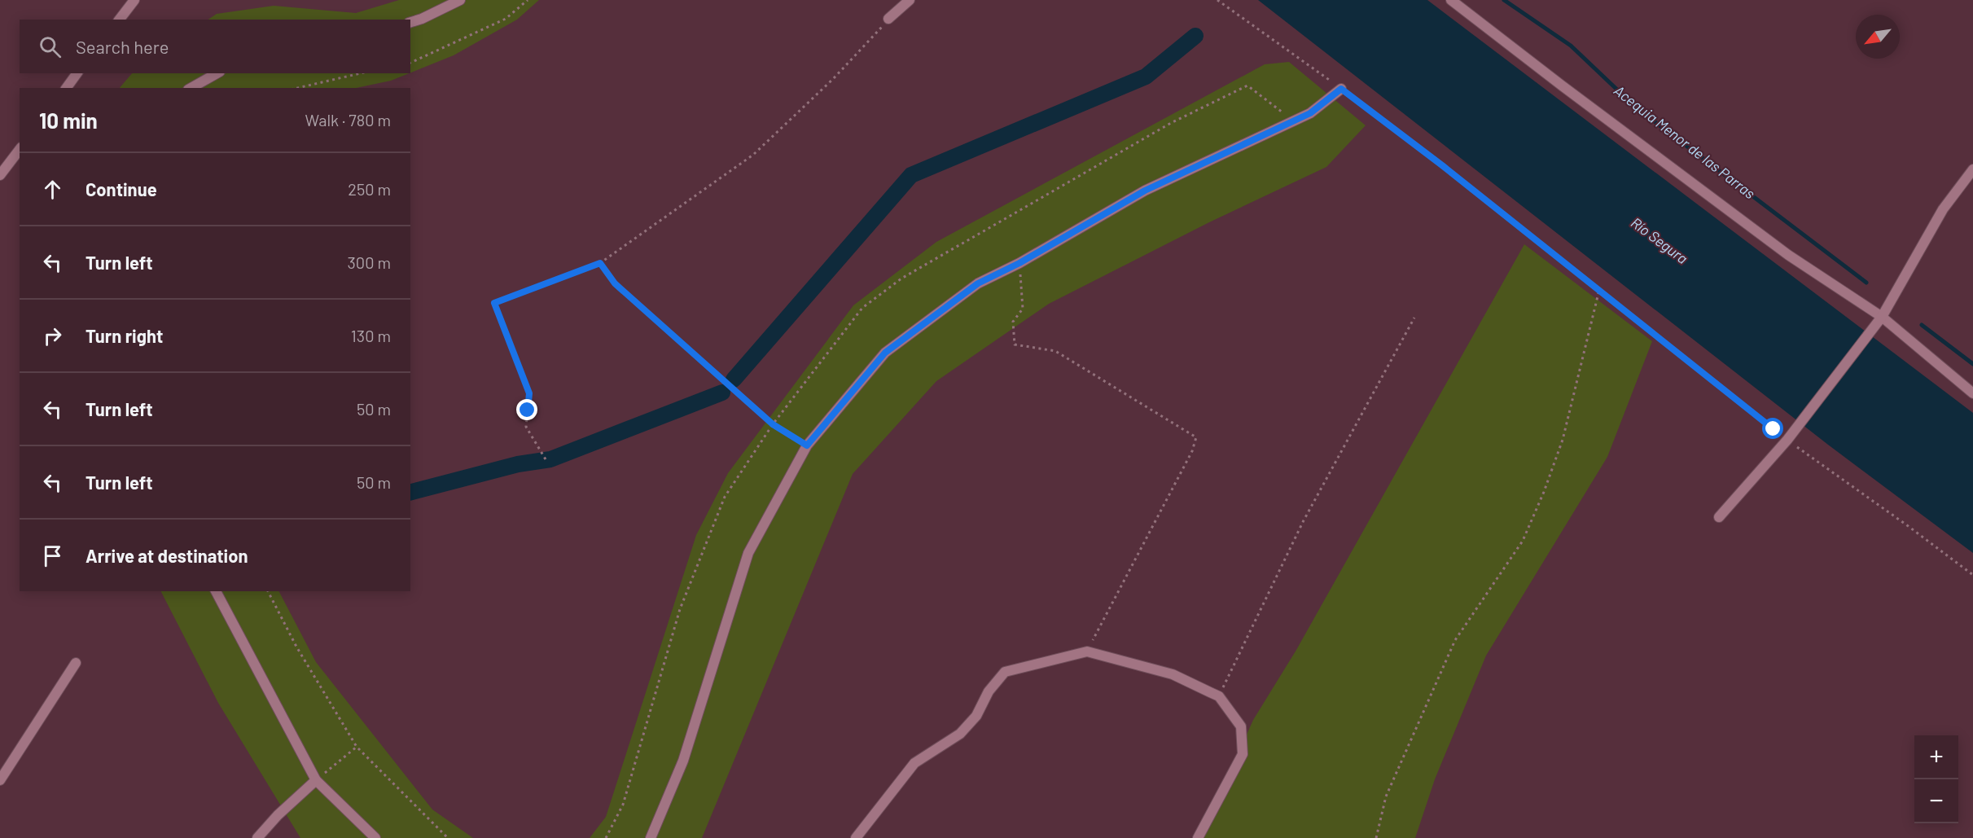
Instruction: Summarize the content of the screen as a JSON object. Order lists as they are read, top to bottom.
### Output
{
  "water": ["Acequia Menor de las Parras", "Río Segura"],
  "north": "bottom left",
  "page": {
    "search": "Search here",
    "heading": ["10 min", "Walk · 780 m"],
    "list": [
      ["Continue", "250 m"],
      ["Turn left", "300 m"],
      ["Turn right", "130 m"],
      ["Turn left", "50 m"],
      ["Turn left", "50 m"],
      "Arrive at destination"
    ],
    "map_buttons": ["+", "−"]
  }
}
